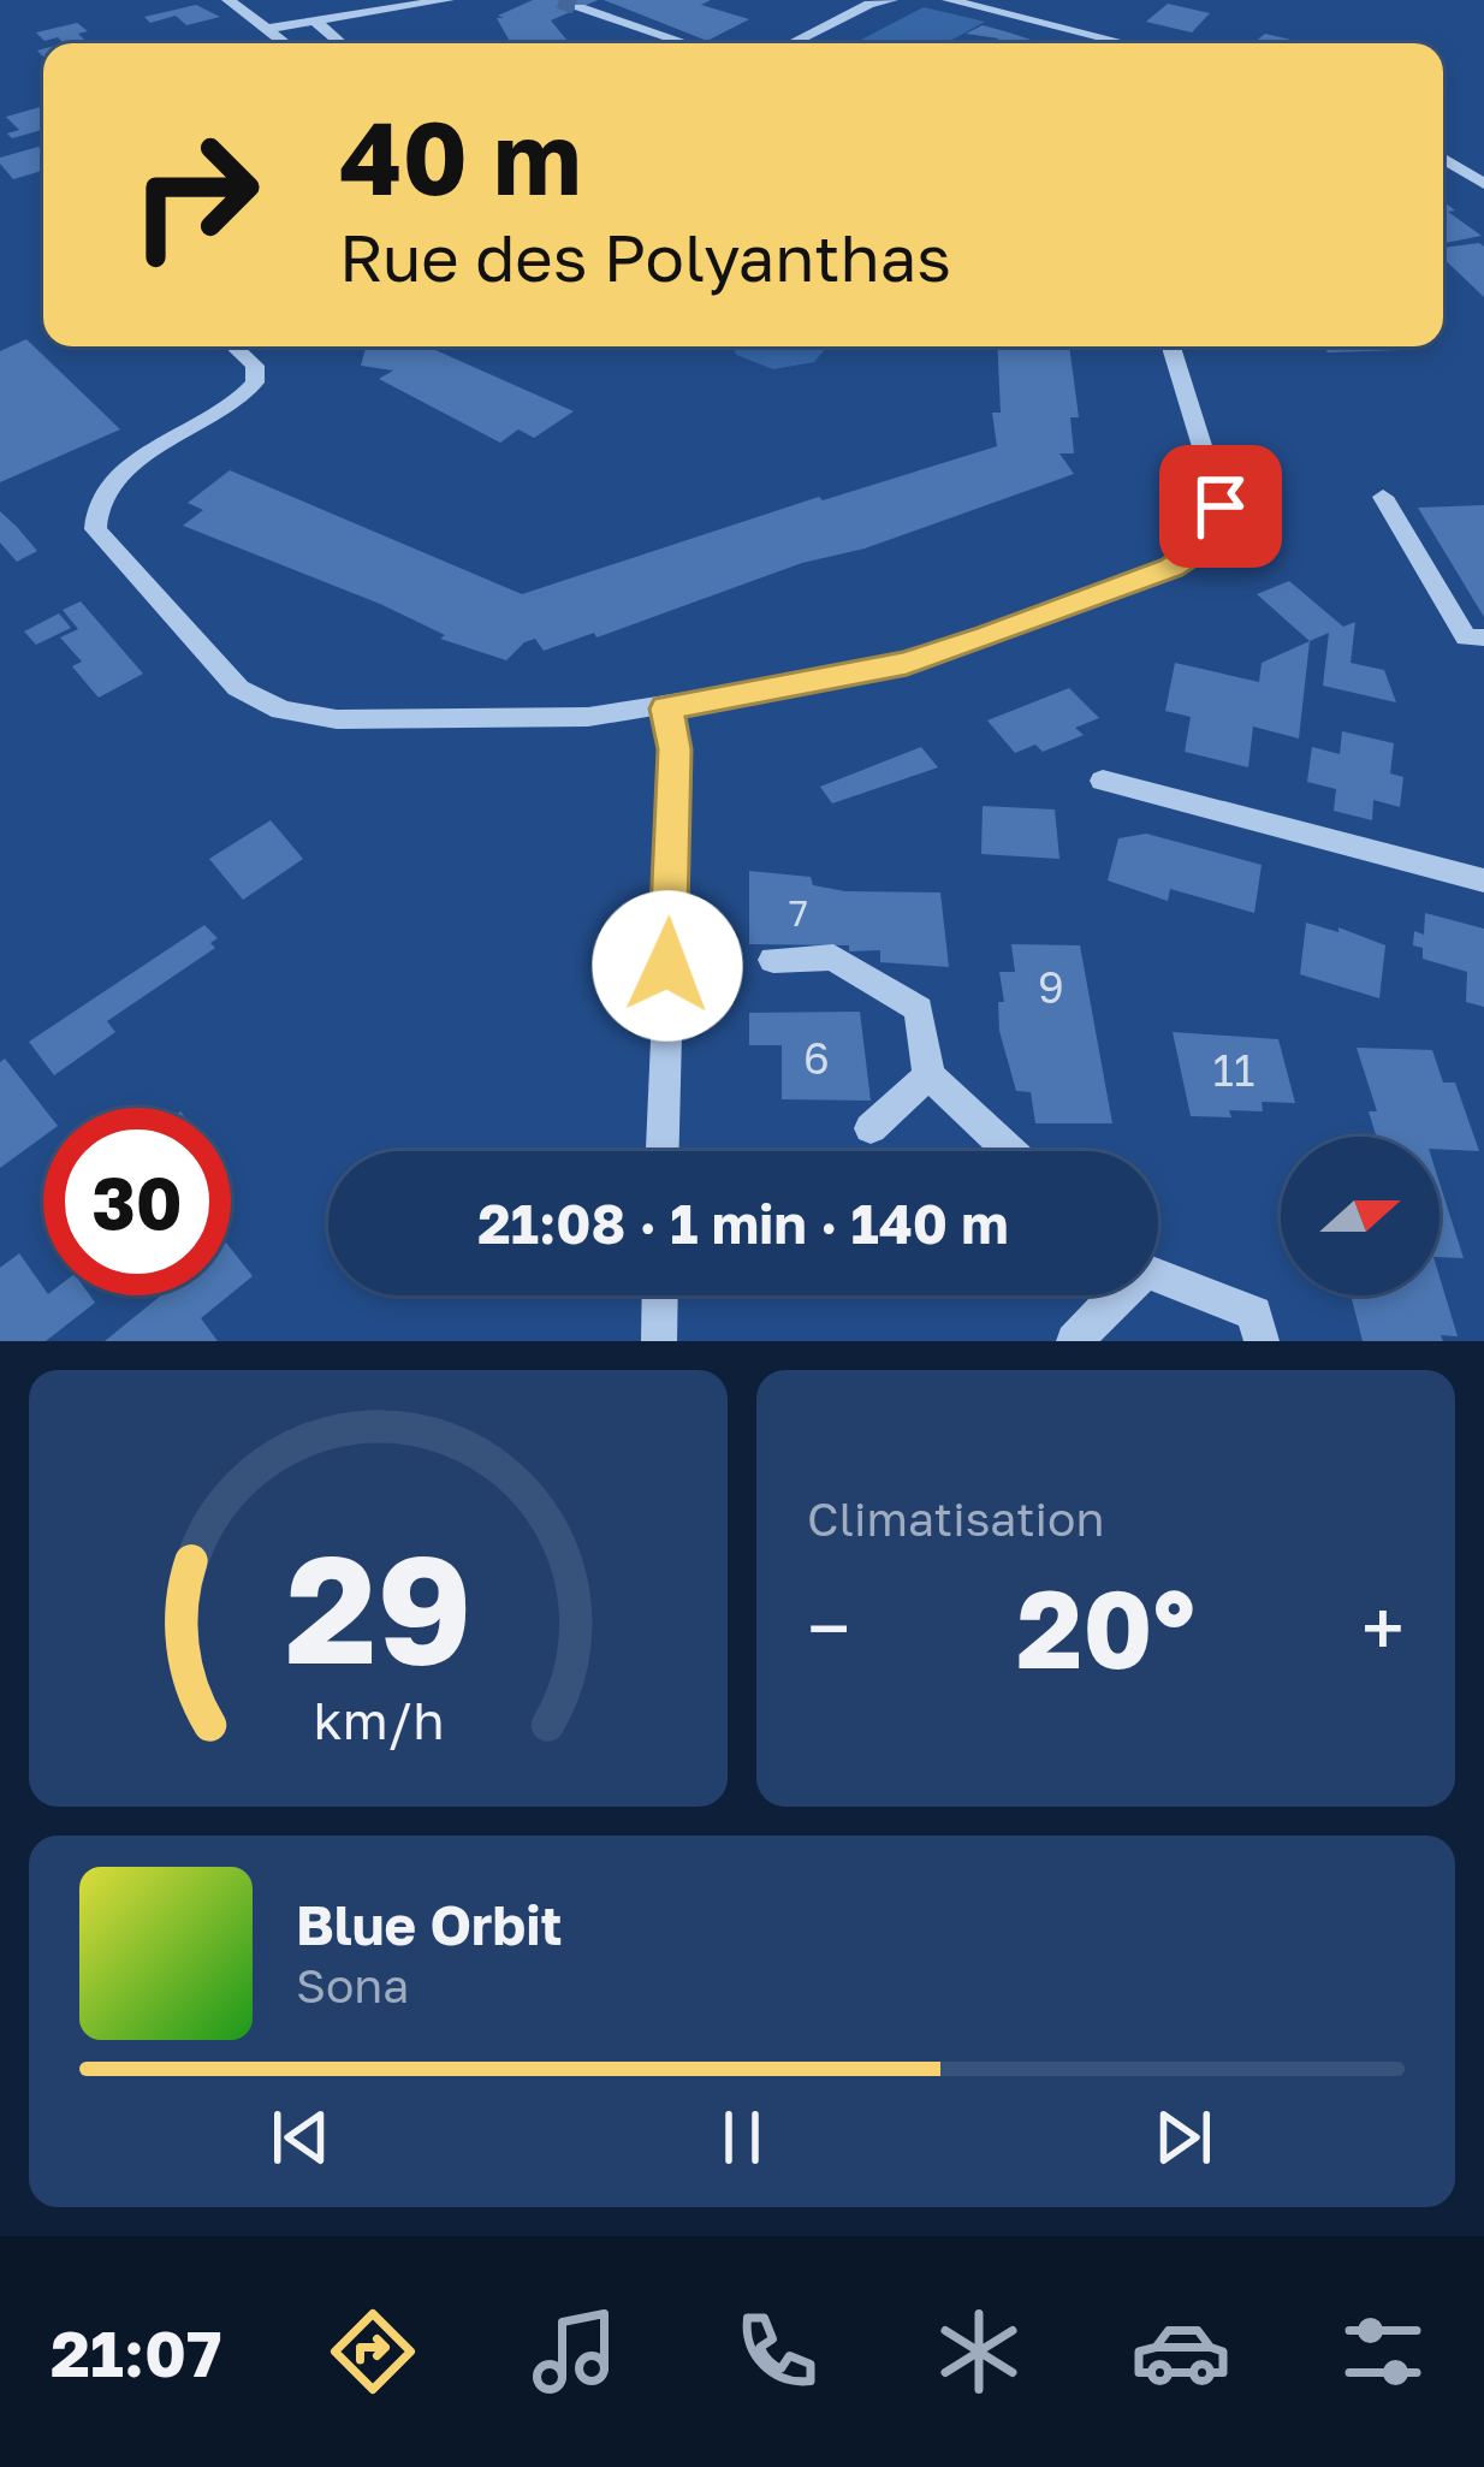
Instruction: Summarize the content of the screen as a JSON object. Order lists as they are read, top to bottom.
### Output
{
  "house_numbers": [
    "7",
    "9",
    "6",
    "11"
  ],
  "north": "right",
  "page": {
    "turn": ["40 m", "Rue des Polyanthas"],
    "limit": "30",
    "trip": "21:08 · 1 min · 140 m",
    "tile": "Climatisation",
    "heat": ["−", "20°", "+"],
    "song": ["Blue Orbit", "Sona"],
    "tabs": "21:07",
    "gauge": ["29", "km/h"]
  }
}
